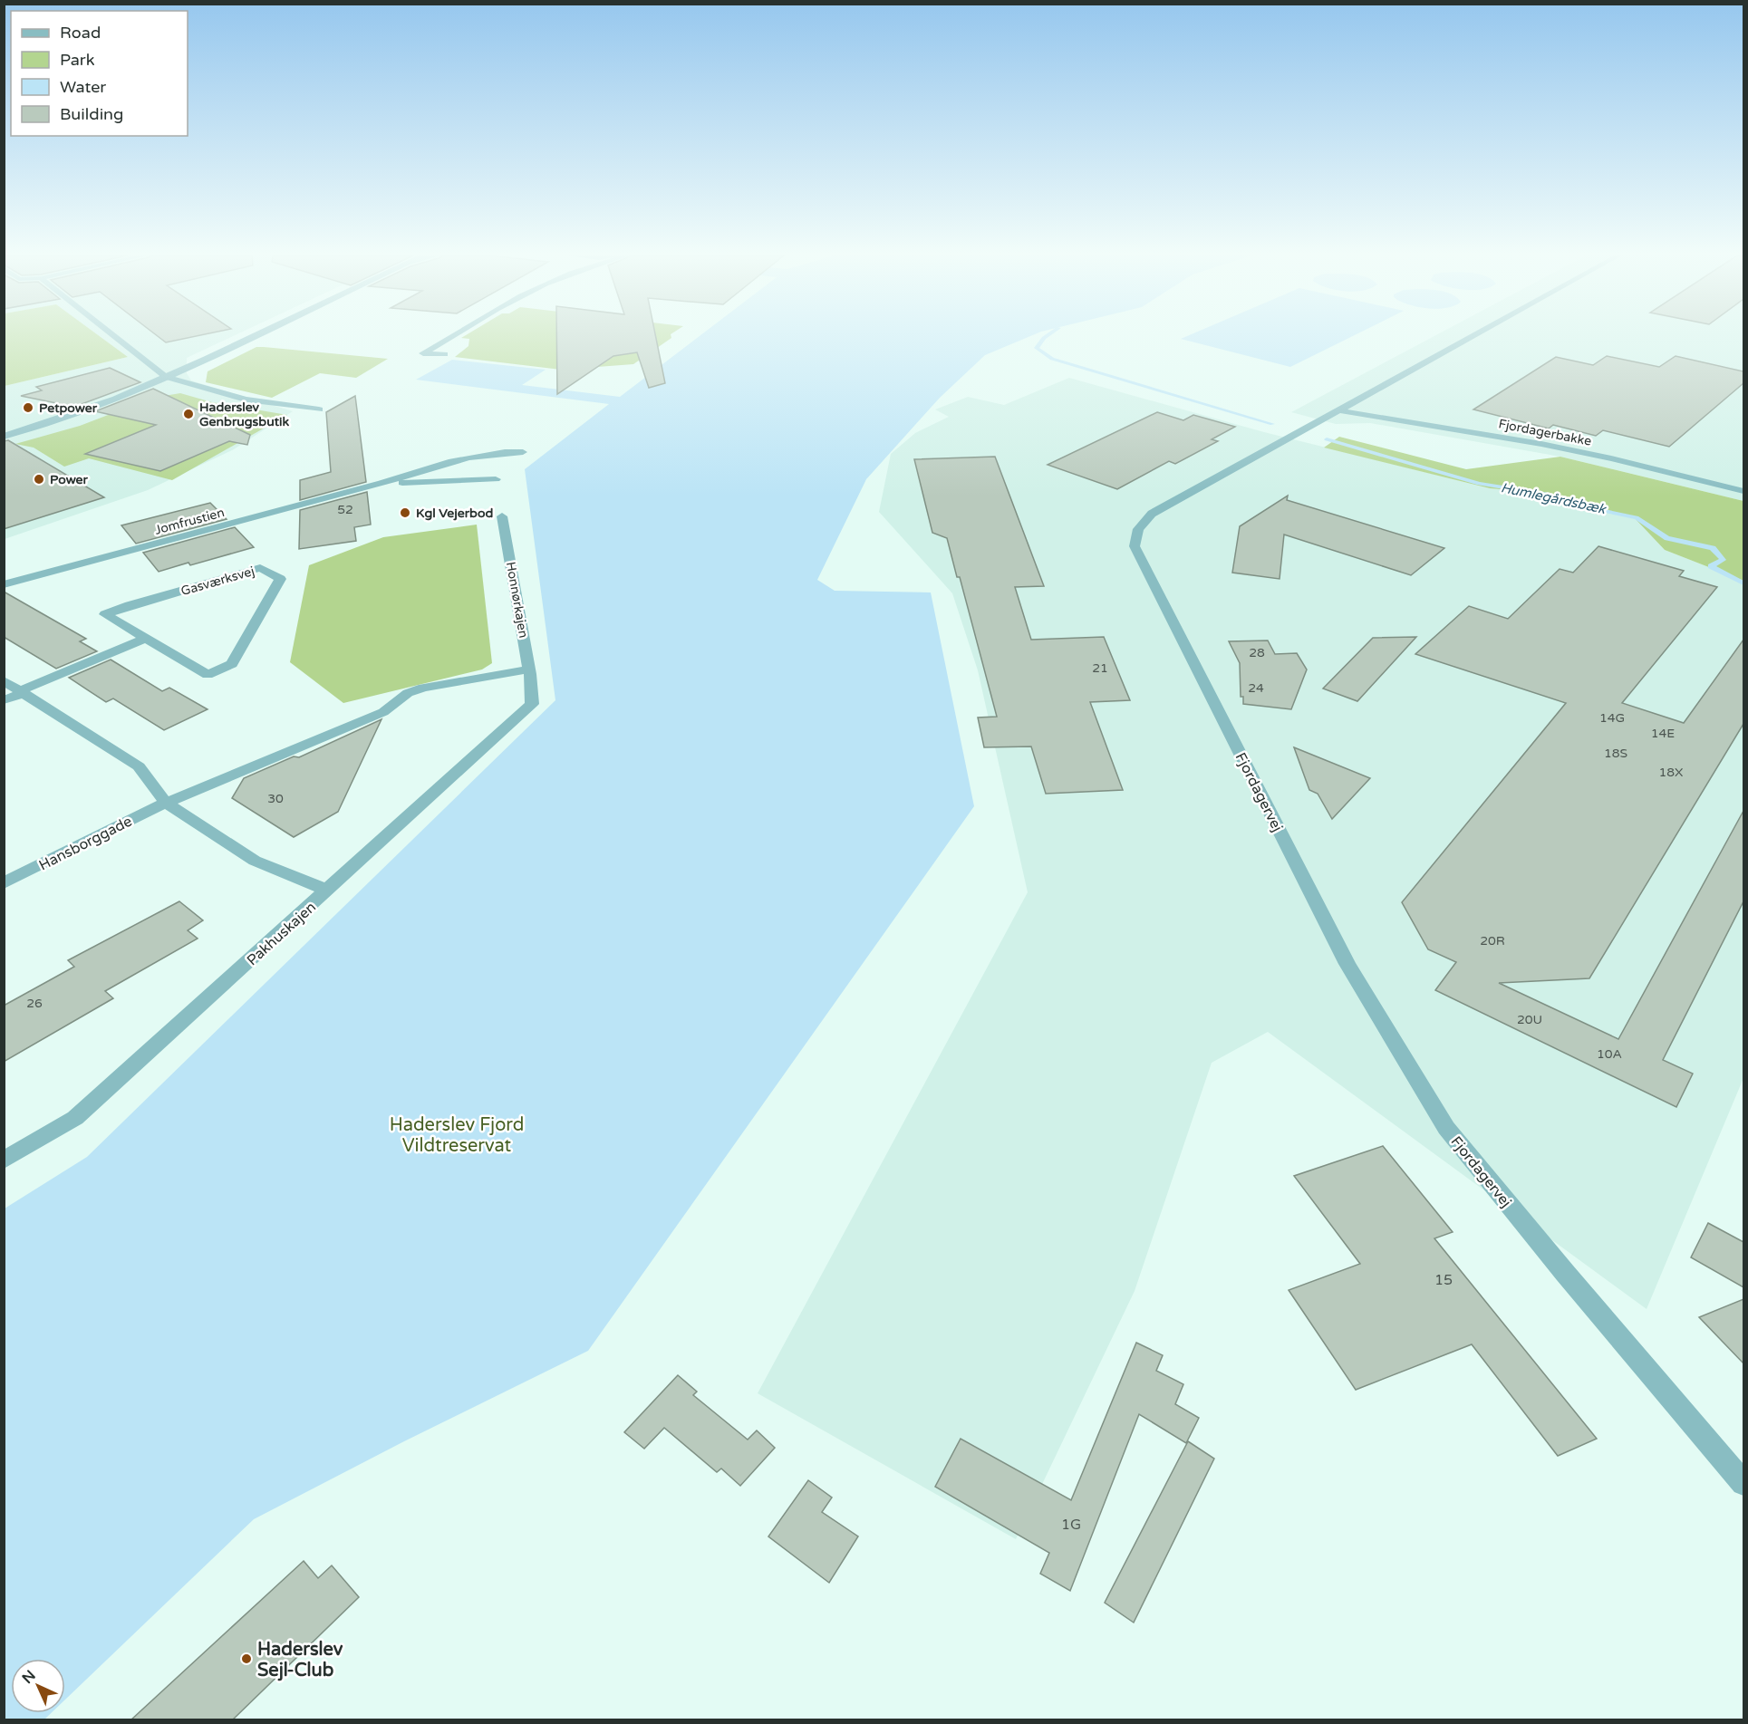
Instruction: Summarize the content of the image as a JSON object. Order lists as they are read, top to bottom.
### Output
{
  "streets": {
    "street": [
      "Fjordagerbakke",
      "Jomfrustien",
      "Gasværksvej",
      "Honnørkajen",
      "Fjordagervej",
      "Hansborggade",
      "Pakhuskajen"
    ]
  },
  "crossings": [
    ["Fjordagerbakke", "Fjordagervej"],
    ["Honnørkajen", "Hansborggade"],
    ["Honnørkajen", "Pakhuskajen"],
    ["Hansborggade", "Pakhuskajen"]
  ],
  "water": ["Humlegårdsbæk"],
  "parks": ["Haderslev Fjord Vildtreservat"],
  "places": [
    "Petpower",
    "Haderslev Genbrugsbutik",
    "Power",
    "Kgl Vejerbod",
    "Haderslev Sejl-Club"
  ],
  "house_numbers": [
    "52",
    "28",
    "21",
    "24",
    "14G",
    "14E",
    "18S",
    "18X",
    "30",
    "20R",
    "26",
    "20U",
    "10A",
    "15",
    "1G"
  ],
  "legend": [
    "Road",
    "Park",
    "Water",
    "Building"
  ],
  "north": "top left"
}
